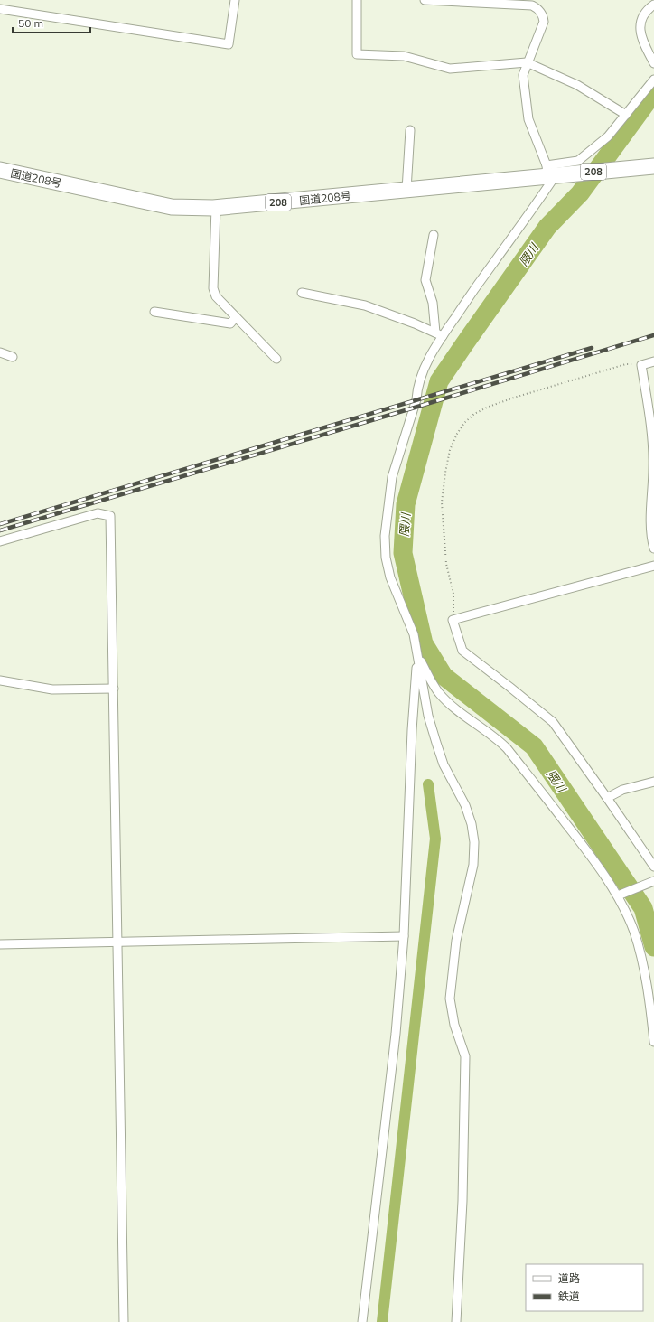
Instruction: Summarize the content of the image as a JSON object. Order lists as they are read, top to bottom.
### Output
{
  "streets": {
    "highway": ["208", "国道208号"]
  },
  "water": ["隈川"],
  "legend": ["道路", "鉄道"],
  "scale_bar": "50 m"
}
